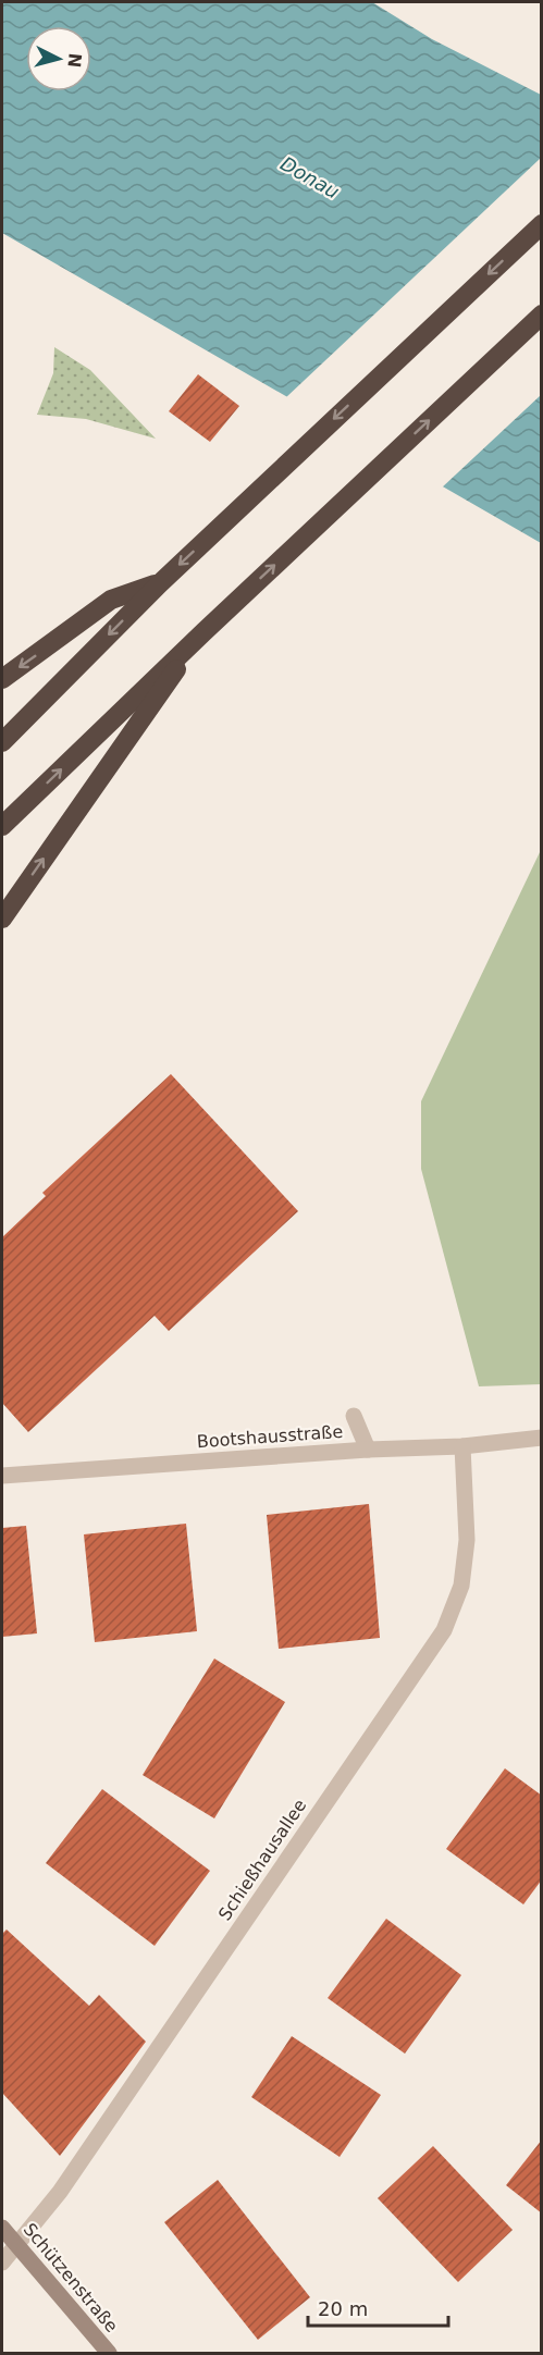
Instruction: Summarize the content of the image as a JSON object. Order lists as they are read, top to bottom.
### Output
{
  "streets": {
    "street": ["Bootshausstraße", "Schießhausallee", "Schützenstraße"]
  },
  "crossings": [
    ["Bootshausstraße", "Schießhausallee"],
    ["Schießhausallee", "Schützenstraße"]
  ],
  "water": ["Donau"],
  "scale_bar": "20 m",
  "north": "right"
}
